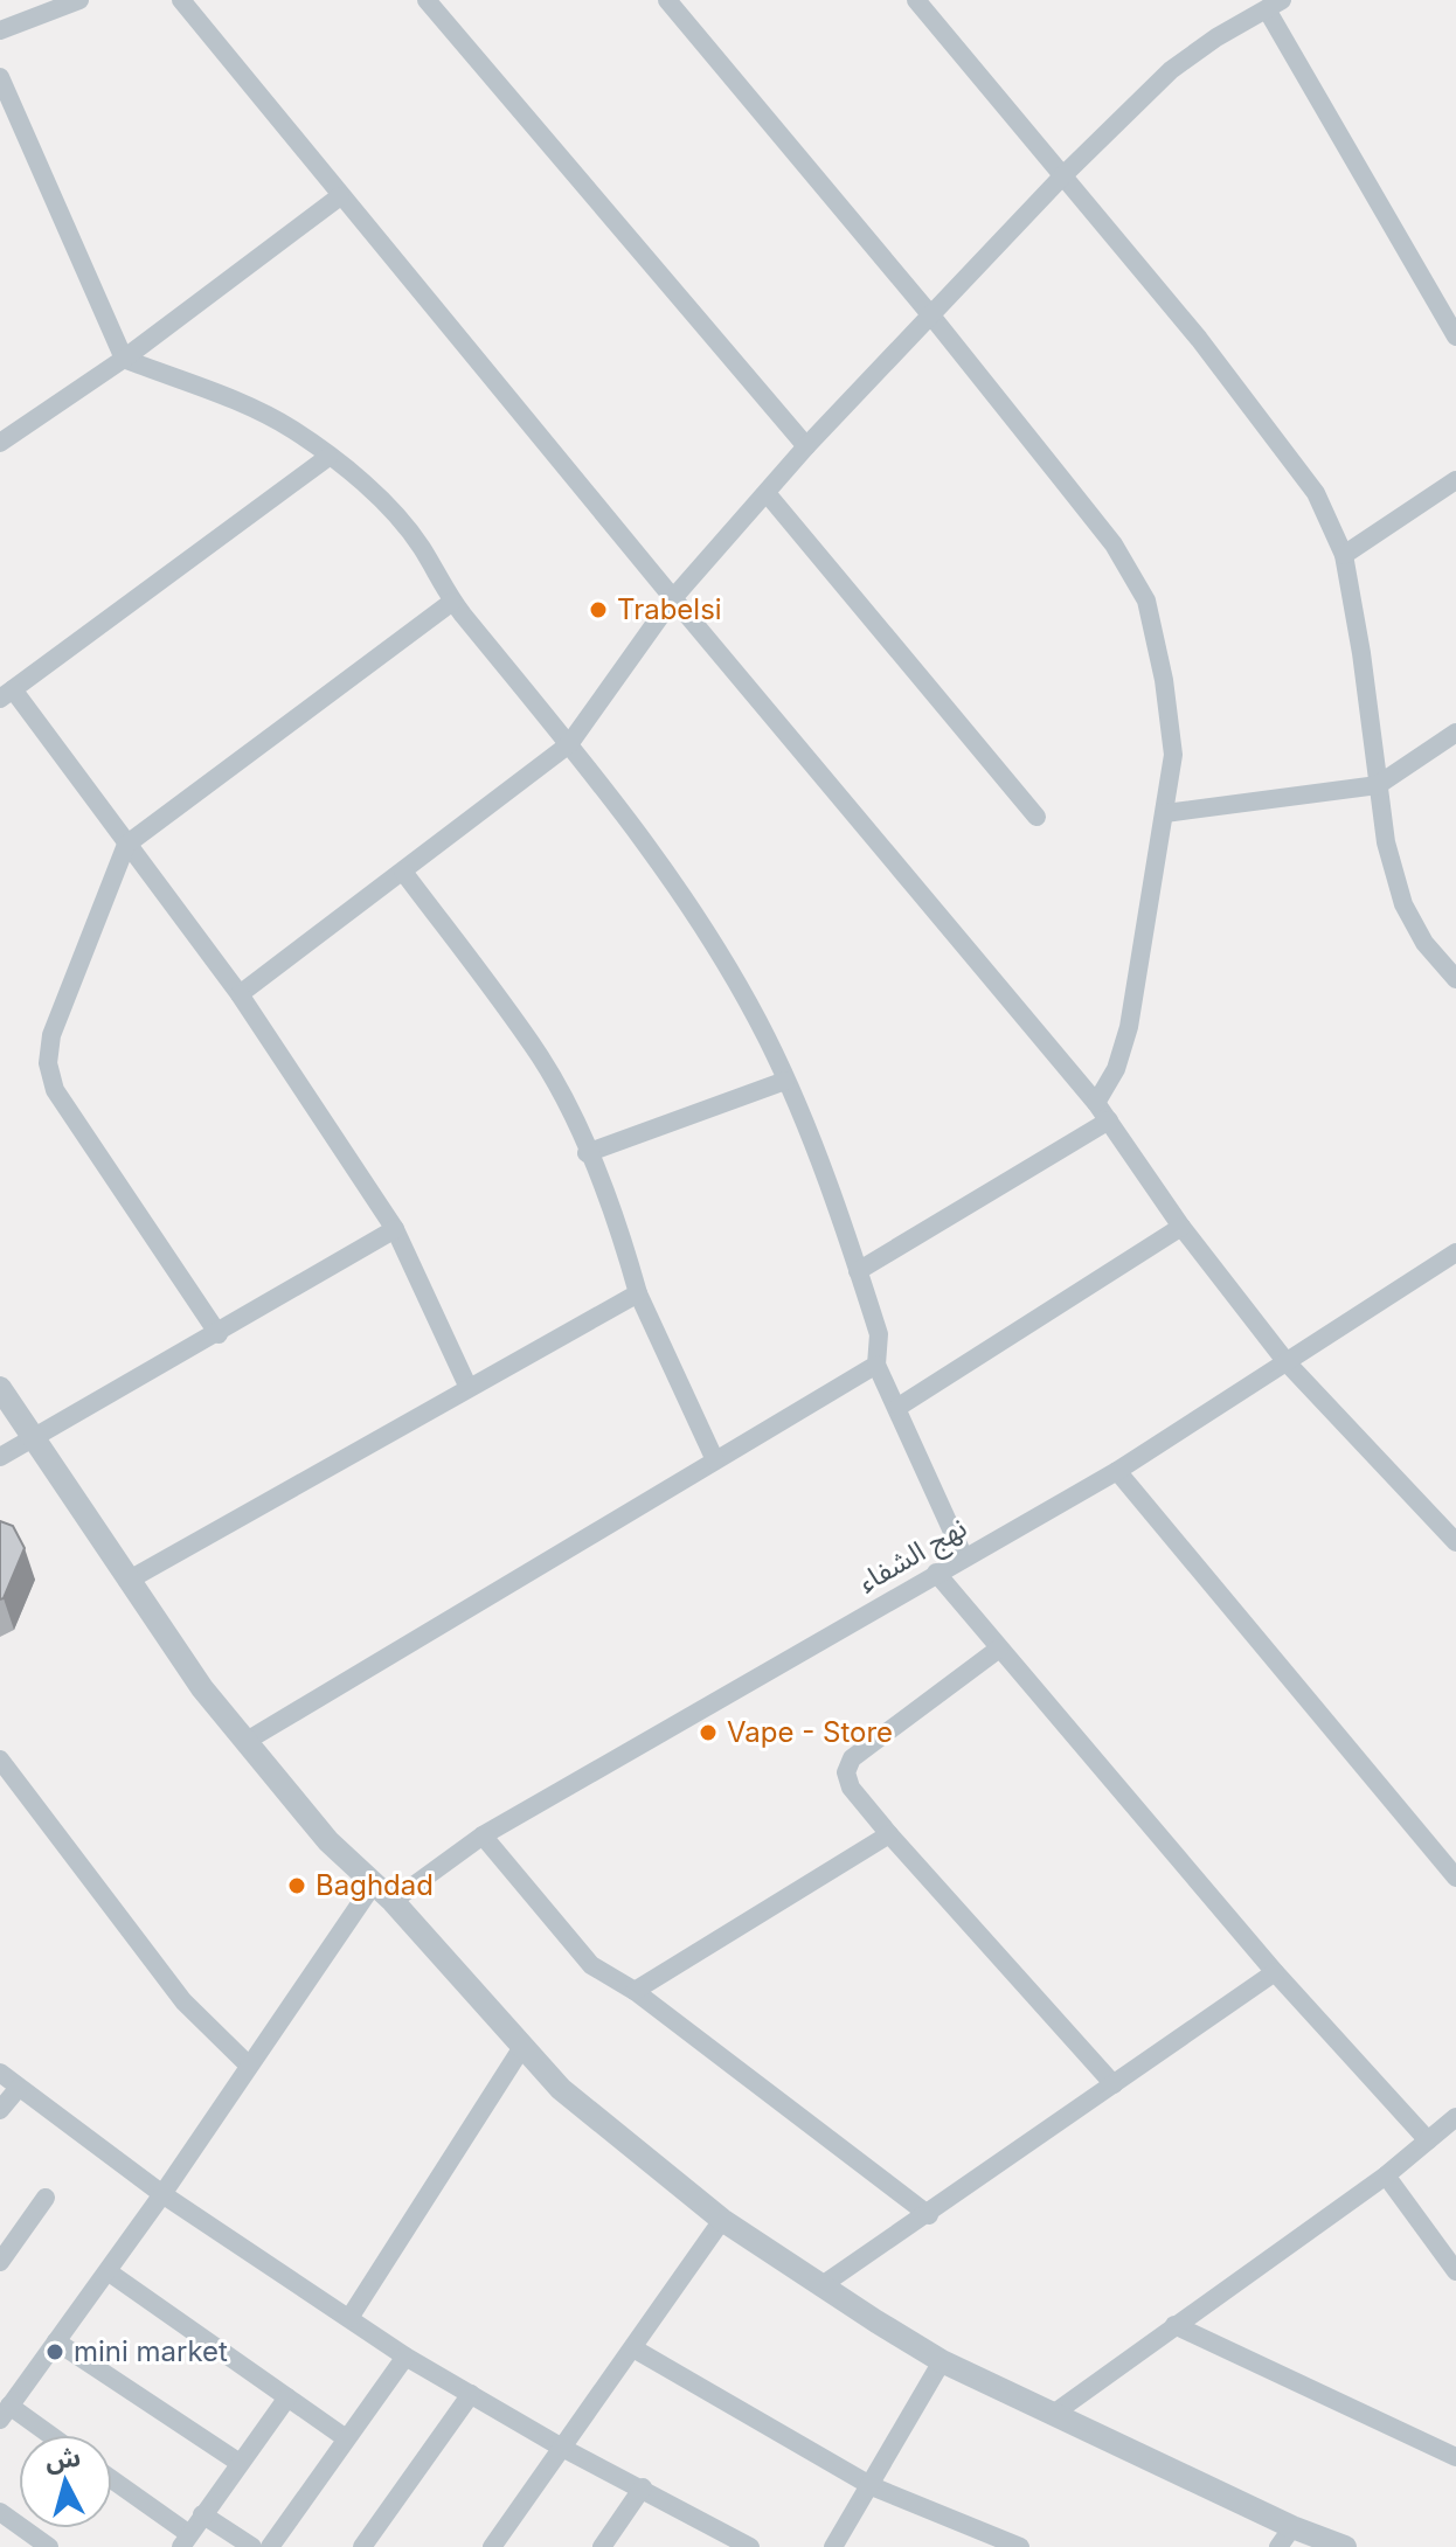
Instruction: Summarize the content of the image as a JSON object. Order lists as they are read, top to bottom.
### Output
{
  "streets": {
    "street": ["نهج الشفاء"]
  },
  "places": [
    "Trabelsi",
    "Vape - Store",
    "Baghdad",
    "mini market"
  ],
  "north": "top"
}
